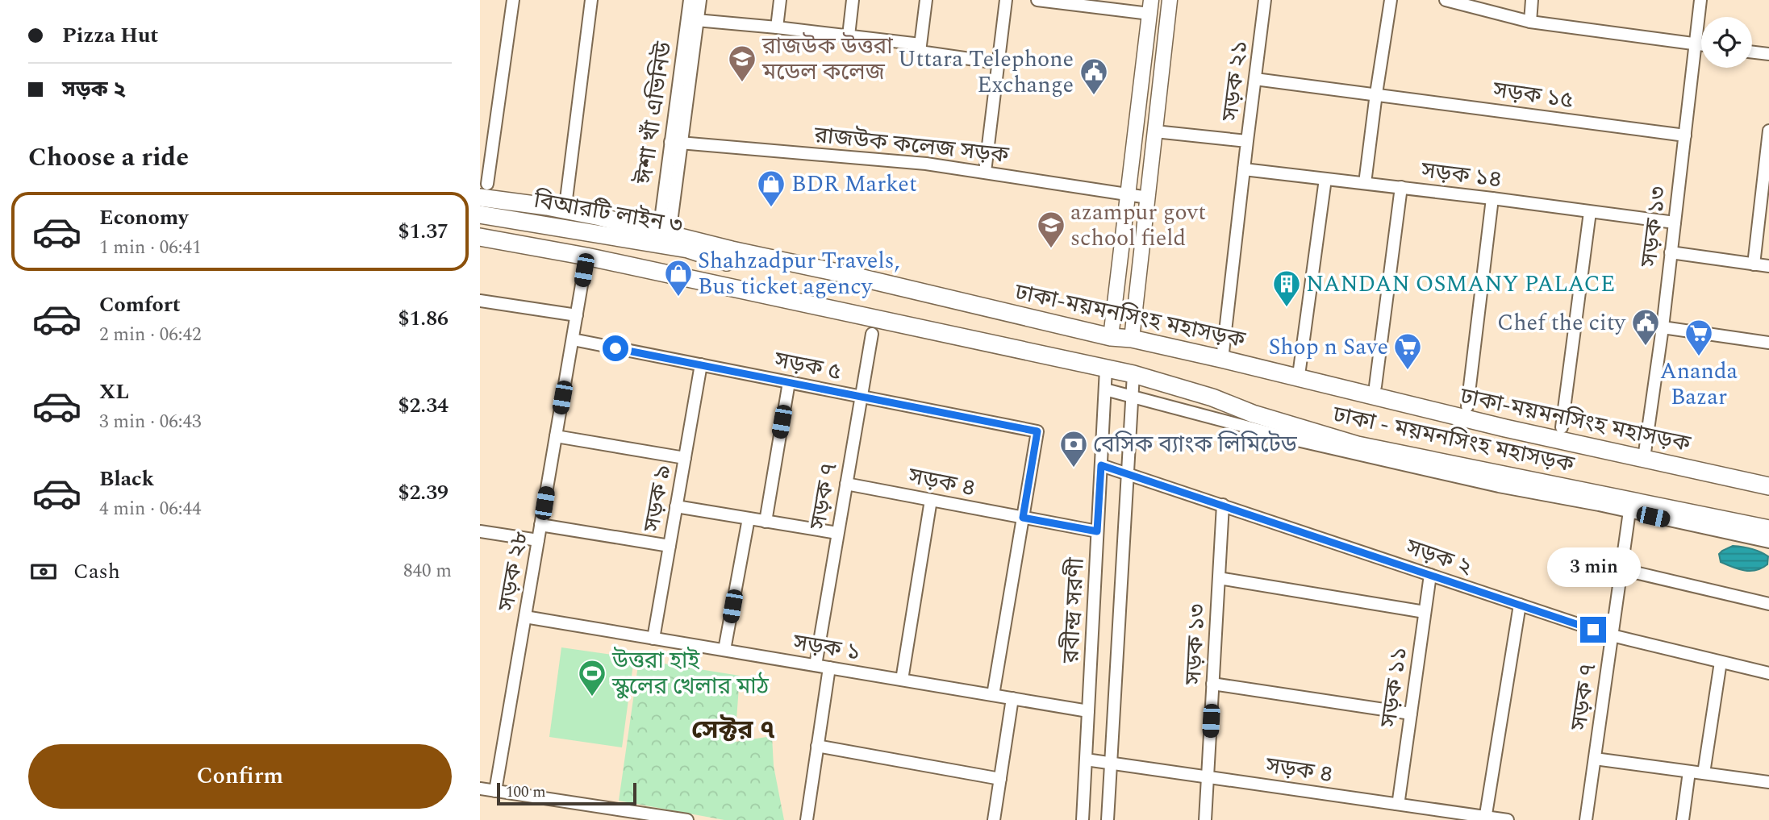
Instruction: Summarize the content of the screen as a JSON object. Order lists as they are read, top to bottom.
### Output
{
  "streets": {
    "highway": ["বিআরটি লাইন ৩", "ঢাকা-ময়মনসিংহ মহাসড়ক", "ঢাকা - ময়মনসিংহ মহাসড়ক"],
    "street": [
      "সড়ক ২১",
      "সড়ক ১৫",
      "ঈশা খাঁ এভিনিউ",
      "রাজউক কলেজ সড়ক",
      "সড়ক ১৪",
      "সড়ক ১৩",
      "সড়ক ৫",
      "সড়ক ৪",
      "সড়ক ৭",
      "সড়ক ৯",
      "সড়ক ২",
      "সড়ক ২৮",
      "রবীন্দ্র সরণী",
      "সড়ক ১",
      "সড়ক ১১"
    ]
  },
  "crossings": [
    ["সড়ক ২১", "সড়ক ১৫"],
    ["সড়ক ২১", "সড়ক ১৪"],
    ["সড়ক ১৫", "সড়ক ১৩"],
    ["ঈশা খাঁ এভিনিউ", "রাজউক কলেজ সড়ক"],
    ["ঈশা খাঁ এভিনিউ", "ঢাকা-ময়মনসিংহ মহাসড়ক"],
    ["সড়ক ১৪", "সড়ক ১৩"],
    ["বিআরটি লাইন ৩", "ঢাকা-ময়মনসিংহ মহাসড়ক"],
    ["সড়ক ১৩", "ঢাকা-ময়মনসিংহ মহাসড়ক"],
    ["সড়ক ১৩", "সড়ক ৪"],
    ["সড়ক ১৩", "সড়ক ২"],
    ["সড়ক ৫", "সড়ক ৪"],
    ["সড়ক ৫", "সড়ক ৭"],
    ["সড়ক ৫", "সড়ক ৯"],
    ["সড়ক ৫", "সড়ক ২৮"],
    ["ঢাকা - ময়মনসিংহ মহাসড়ক", "রবীন্দ্র সরণী"],
    ["সড়ক ৪", "সড়ক ৭"],
    ["সড়ক ৪", "রবীন্দ্র সরণী"],
    ["সড়ক ৪", "সড়ক ১১"],
    ["সড়ক ৭", "সড়ক ২"],
    ["সড়ক ৭", "সড়ক ১"],
    ["সড়ক ৯", "সড়ক ১"],
    ["সড়ক ২", "রবীন্দ্র সরণী"],
    ["সড়ক ২", "সড়ক ১১"],
    ["সড়ক ২৮", "সড়ক ১"],
    ["রবীন্দ্র সরণী", "সড়ক ১"]
  ],
  "districts": ["সেক্টর ৭"],
  "places": {
    "school or university": ["রাজউক উত্তরা মডেল কলেজ", "azampur govt school field"],
    "public building": ["Uttara Telephone Exchange", "Chef the city"],
    "shop": ["BDR Market", "Shahzadpur Travels, Bus ticket agency"],
    "building": ["NANDAN OSMANY PALACE"],
    "supermarket": ["Ananda Bazar", "Shop n Save"],
    "bank": ["বেসিক ব্যাংক লিমিটেড"],
    "sports": ["উত্তরা হাই স্কুলের খেলার মাঠ"]
  },
  "scale_bar": "100 m",
  "page": {
    "banner": ["Pizza Hut", "সড়ক ২"],
    "heading": "Choose a ride",
    "list": [
      {
        "name": "Economy",
        "note": "1 min · 06:41",
        "value": "$1.37"
      },
      {
        "name": "Comfort",
        "note": "2 min · 06:42",
        "value": "$1.86"
      },
      {
        "name": "XL",
        "note": "3 min · 06:43",
        "value": "$2.34"
      },
      {
        "name": "Black",
        "note": "4 min · 06:44",
        "value": "$2.39"
      }
    ],
    "pay": ["Cash", "840 m"],
    "bubble": "3 min",
    "buttons": "Confirm",
    "scale": "100 m"
  }
}
